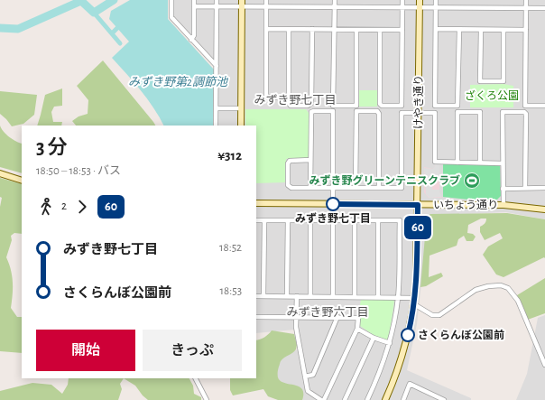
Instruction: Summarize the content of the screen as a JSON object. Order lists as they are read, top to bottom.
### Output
{
  "streets": {
    "street": ["けやき通り", "いちょう通り"]
  },
  "crossings": [
    ["けやき通り", "いちょう通り"]
  ],
  "districts": ["みずき野七丁目", "みずき野六丁目"],
  "water": ["みずき野第2調節池"],
  "parks": ["ざくろ公園"],
  "places": {
    "sports": ["みずき野グリーンテニスクラブ"],
    "other": ["みずき野七丁目", "さくらんぼ公園前"]
  },
  "lines": ["bus line 60"],
  "page": {
    "on_map": "60",
    "heading": ["3 分", "18:50 – 18:53 · バス", "¥312"],
    "legs": ["2", "60"],
    "list": [
      {
        "name": "みずき野七丁目",
        "value": "18:52"
      },
      {
        "name": "さくらんぼ公園前",
        "value": "18:53"
      }
    ],
    "buttons": ["開始", "きっぷ"]
  }
}
